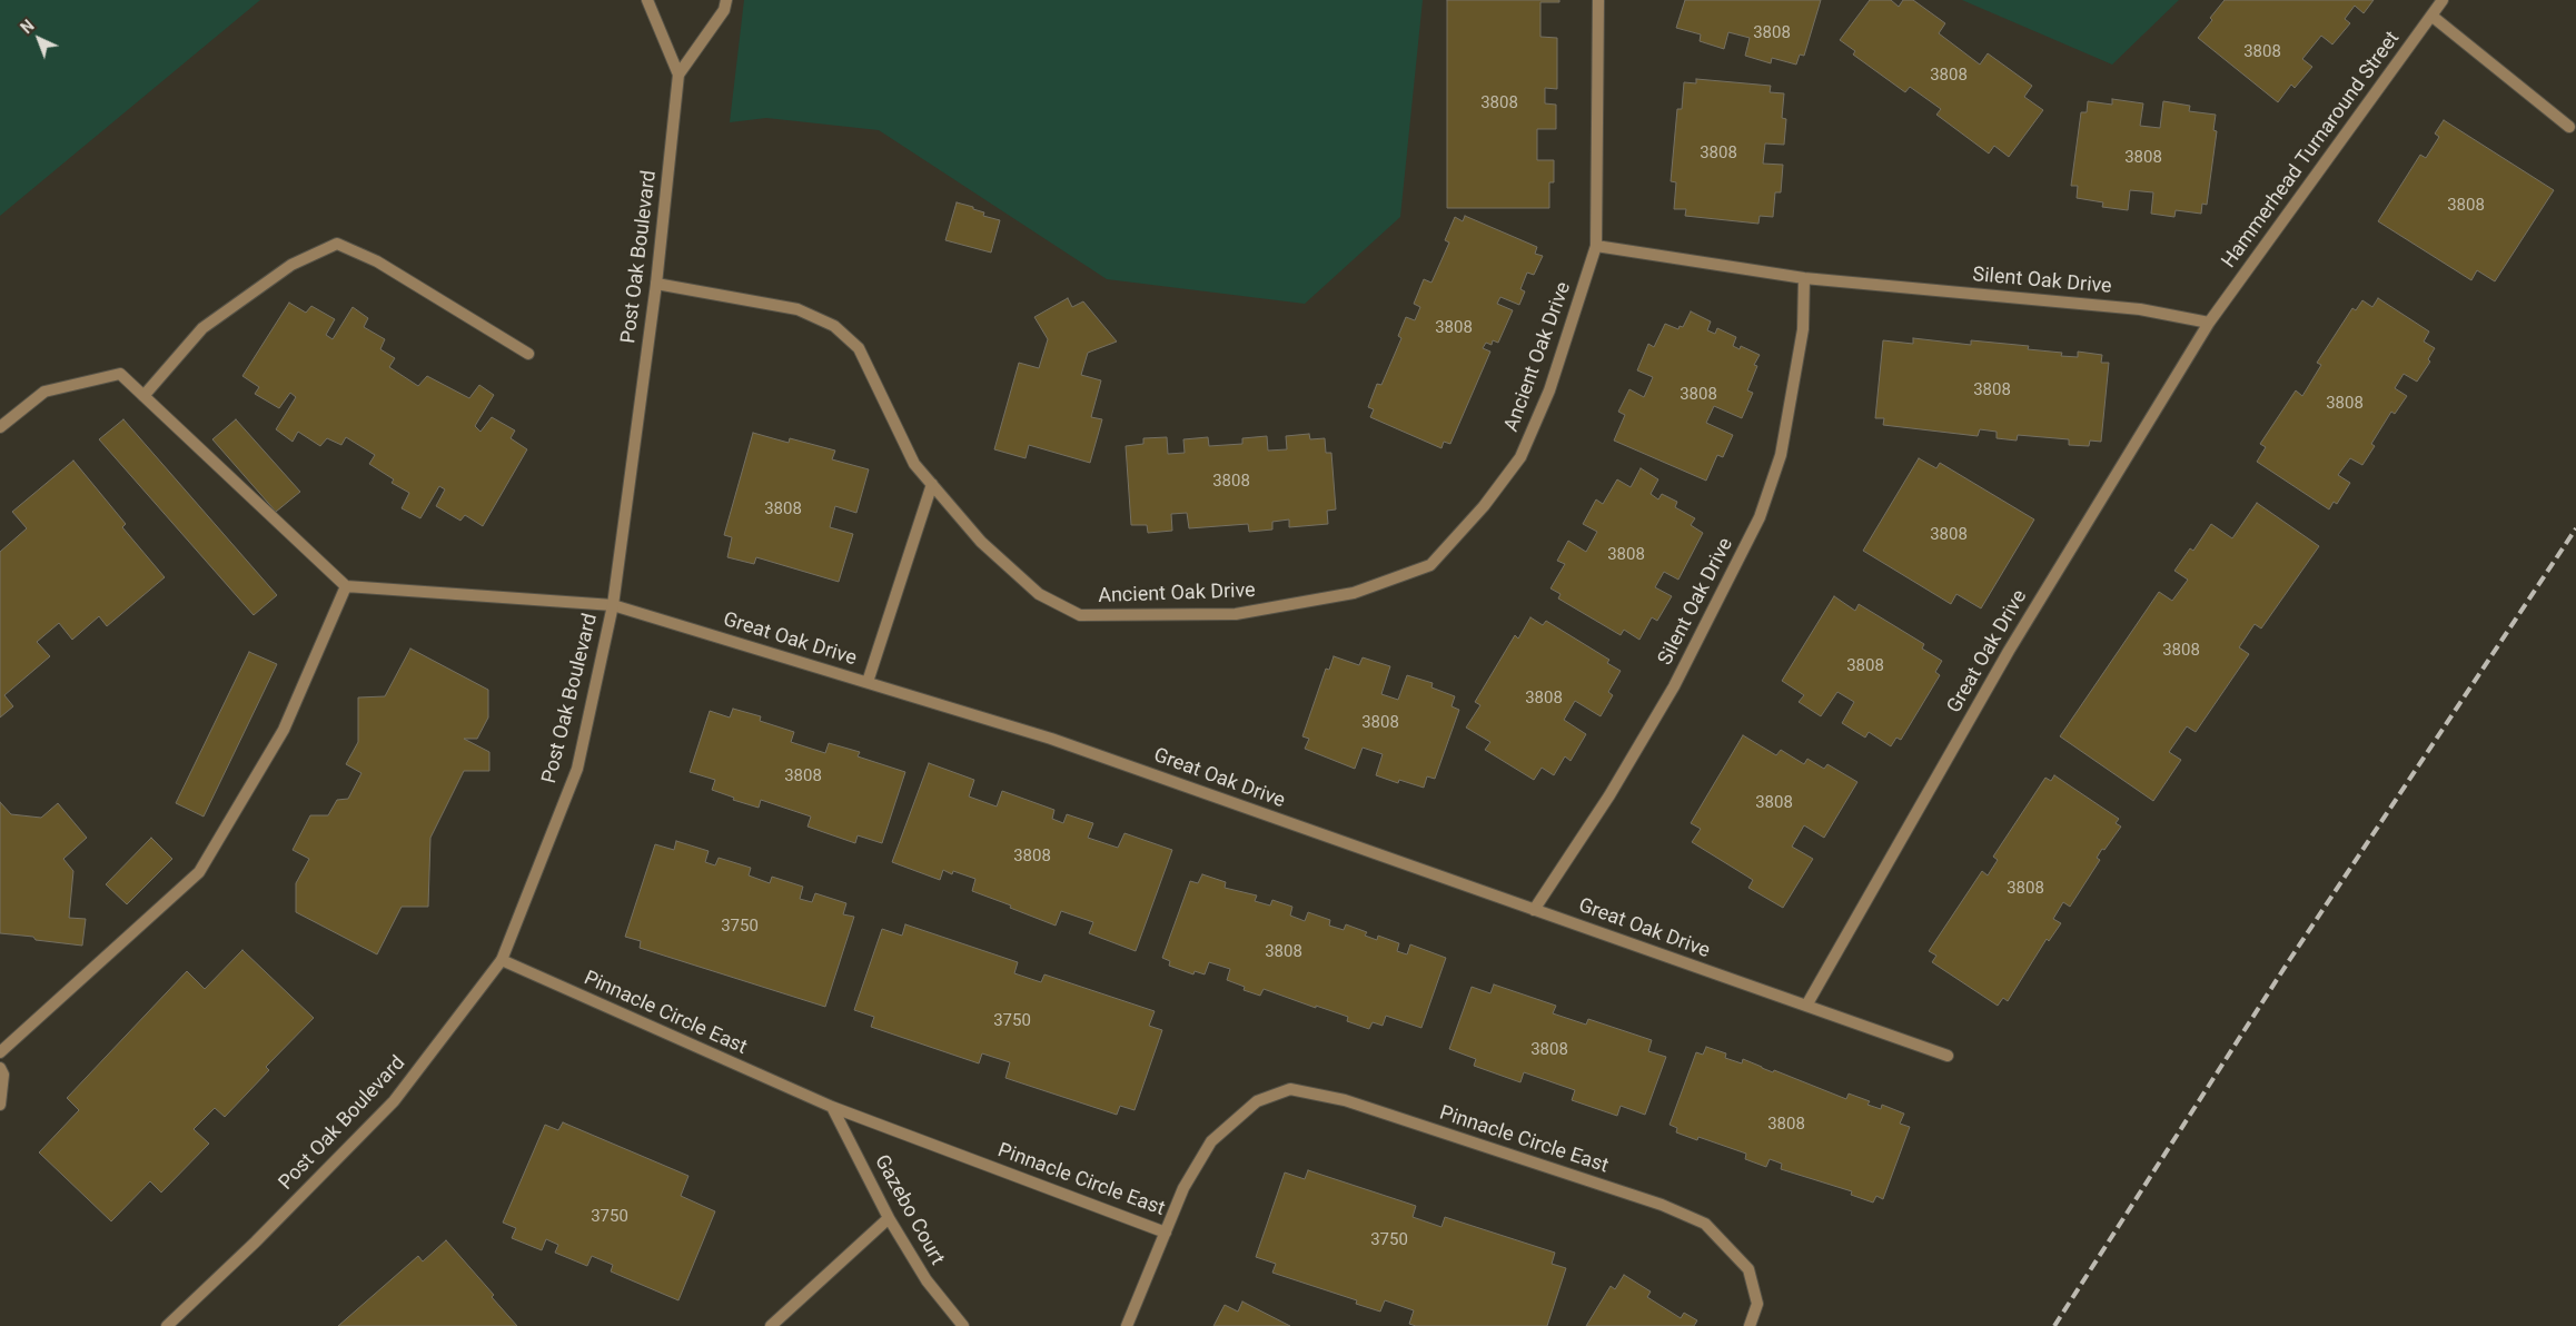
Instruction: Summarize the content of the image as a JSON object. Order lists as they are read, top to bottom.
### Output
{
  "streets": {
    "street": [
      "Hammerhead Turnaround Street",
      "Post Oak Boulevard",
      "Silent Oak Drive",
      "Ancient Oak Drive",
      "Great Oak Drive",
      "Pinnacle Circle East",
      "Gazebo Court"
    ]
  },
  "crossings": [
    ["Hammerhead Turnaround Street", "Silent Oak Drive"],
    ["Hammerhead Turnaround Street", "Great Oak Drive"],
    ["Post Oak Boulevard", "Ancient Oak Drive"],
    ["Post Oak Boulevard", "Great Oak Drive"],
    ["Post Oak Boulevard", "Pinnacle Circle East"],
    ["Silent Oak Drive", "Ancient Oak Drive"],
    ["Silent Oak Drive", "Great Oak Drive"],
    ["Pinnacle Circle East", "Gazebo Court"]
  ],
  "house_numbers": [
    "3808",
    "3808",
    "3808",
    "3808",
    "3808",
    "3808",
    "3808",
    "3808",
    "3808",
    "3808",
    "3808",
    "3808",
    "3808",
    "3808",
    "3808",
    "3808",
    "3808",
    "3808",
    "3808",
    "3808",
    "3808",
    "3808",
    "3808",
    "3750",
    "3808",
    "3750",
    "3808",
    "3808",
    "3750",
    "3750"
  ],
  "north": "top left"
}
